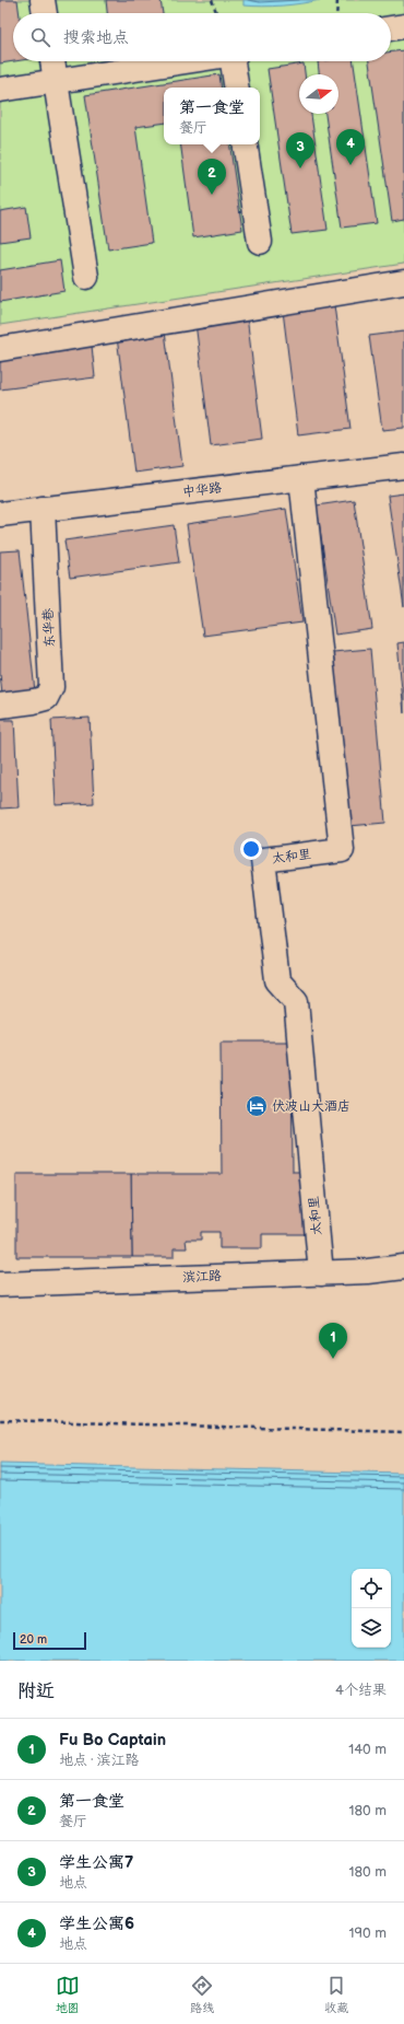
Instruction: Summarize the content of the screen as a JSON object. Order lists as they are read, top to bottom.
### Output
{
  "streets": {
    "street": [
      "中华路",
      "东华巷",
      "太和里",
      "滨江路"
    ]
  },
  "crossings": [
    ["中华路", "东华巷"],
    ["中华路", "太和里"],
    ["太和里", "滨江路"]
  ],
  "places": {
    "hotel": ["伏波山大酒店"]
  },
  "scale_bar": "20 m",
  "north": "right",
  "page": {
    "search": "搜索地点",
    "popup": ["第一食堂", "餐厅"],
    "pins": [
      "4",
      "3",
      "2",
      "1"
    ],
    "scale": "20 m",
    "heading": ["附近", "4个结果"],
    "list": [
      {
        "mark": "1",
        "name": "Fu Bo Captain",
        "note": "地点 · 滨江路",
        "value": "140 m"
      },
      {
        "mark": "2",
        "name": "第一食堂",
        "note": "餐厅",
        "value": "180 m"
      },
      {
        "mark": "3",
        "name": "学生公寓7",
        "note": "地点",
        "value": "180 m"
      },
      {
        "mark": "4",
        "name": "学生公寓6",
        "note": "地点",
        "value": "190 m"
      }
    ],
    "nav": ["地图", "路线", "收藏"]
  }
}
